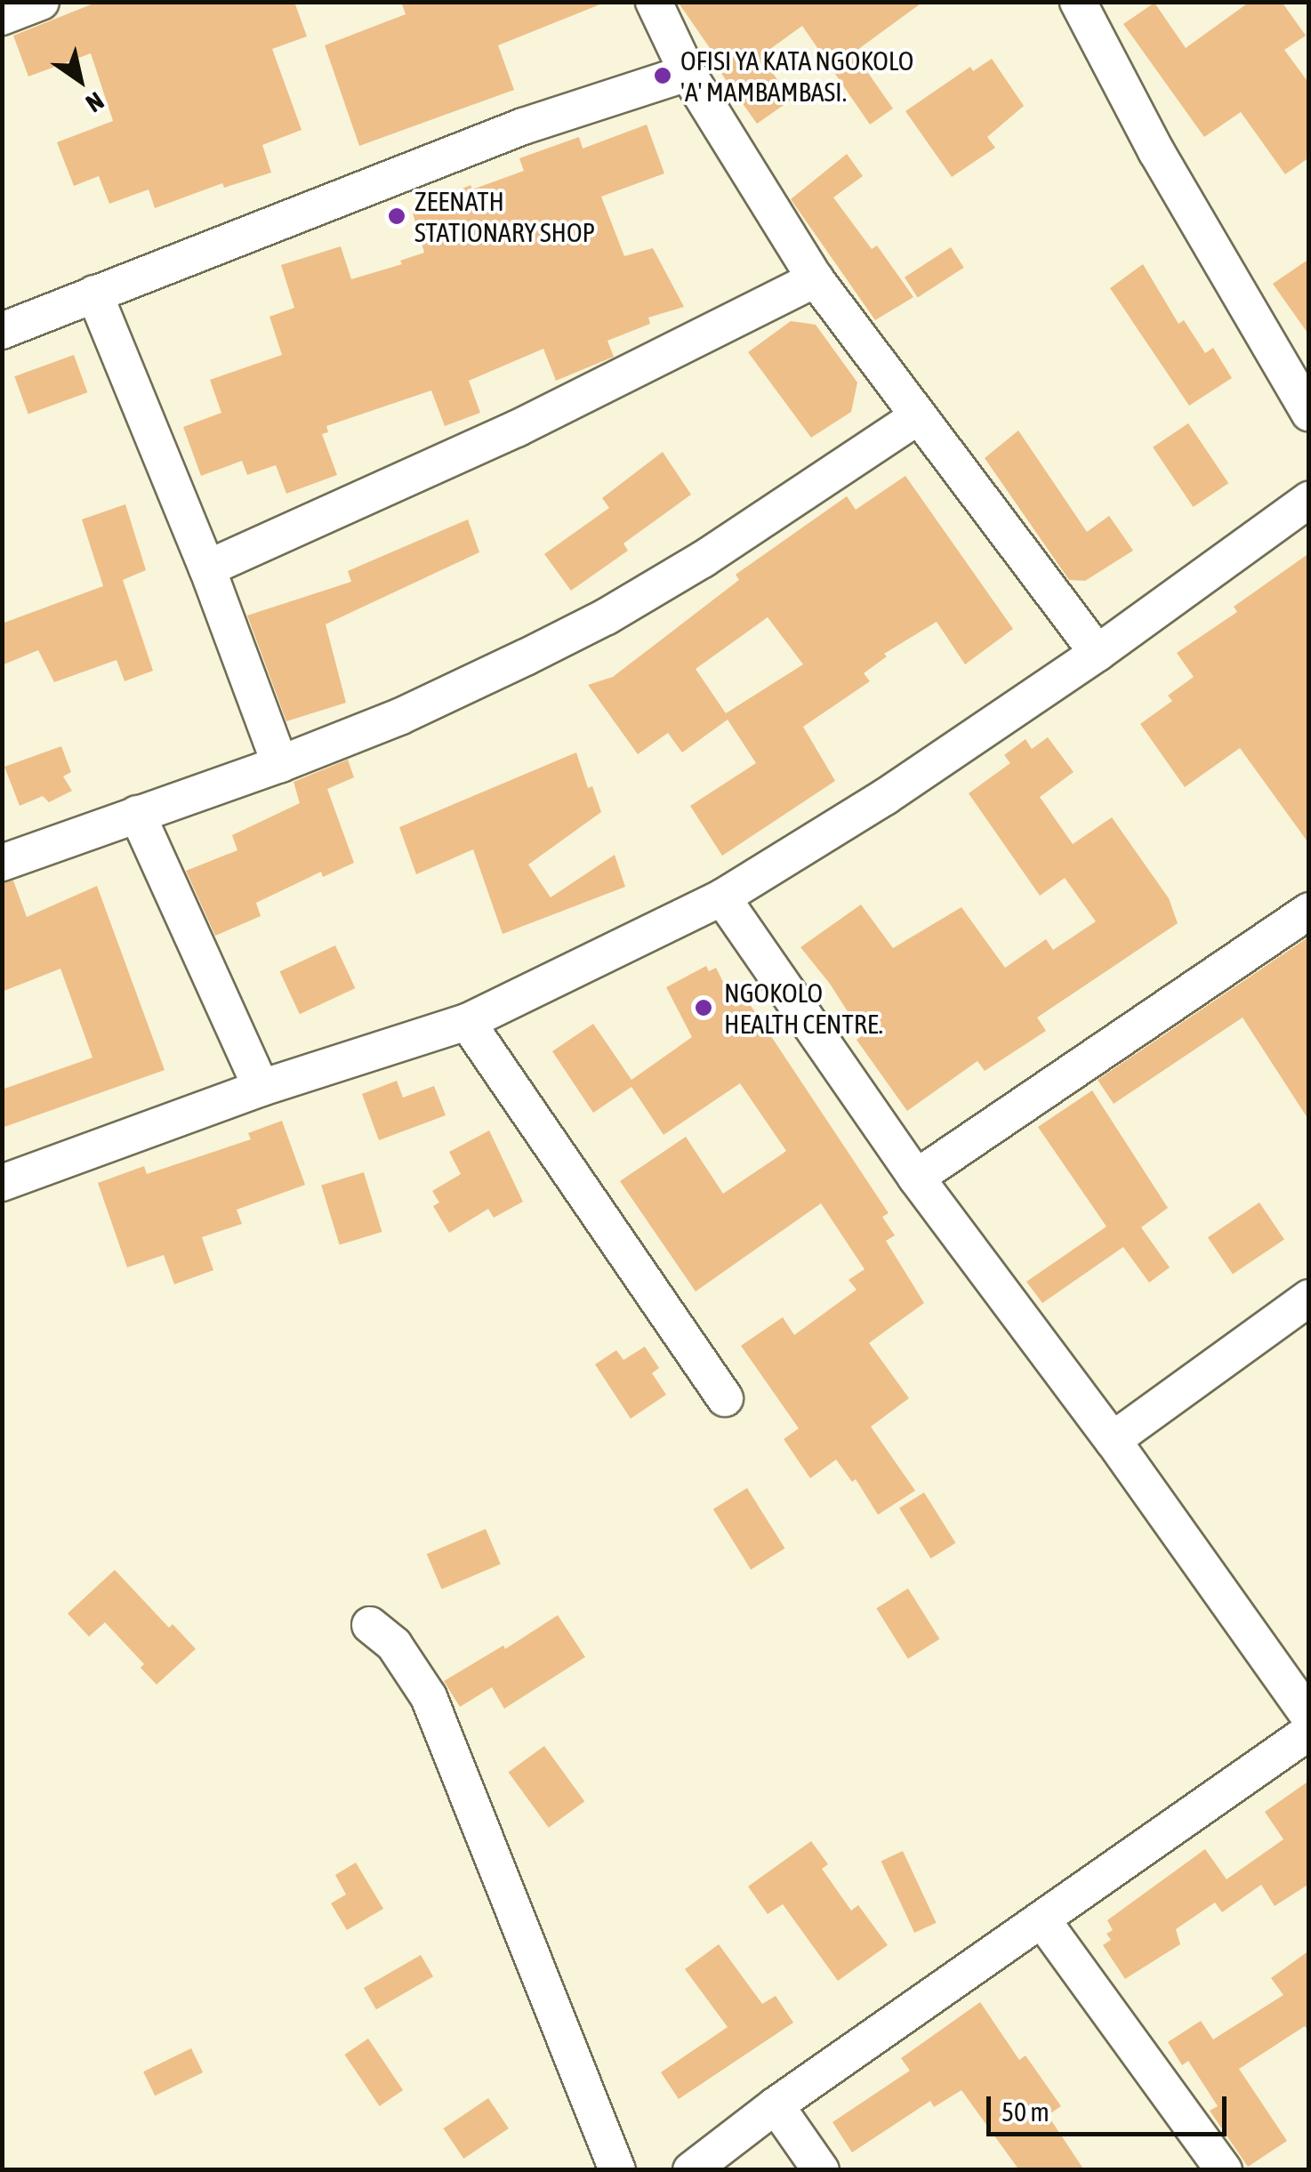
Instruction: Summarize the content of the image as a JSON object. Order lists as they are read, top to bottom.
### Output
{
  "places": ["OFISI YA KATA NGOKOLO 'A' MAMBAMBASI.", "ZEENATH STATIONARY SHOP", "NGOKOLO HEALTH CENTRE."],
  "scale_bar": "50 m",
  "north": "bottom right"
}
